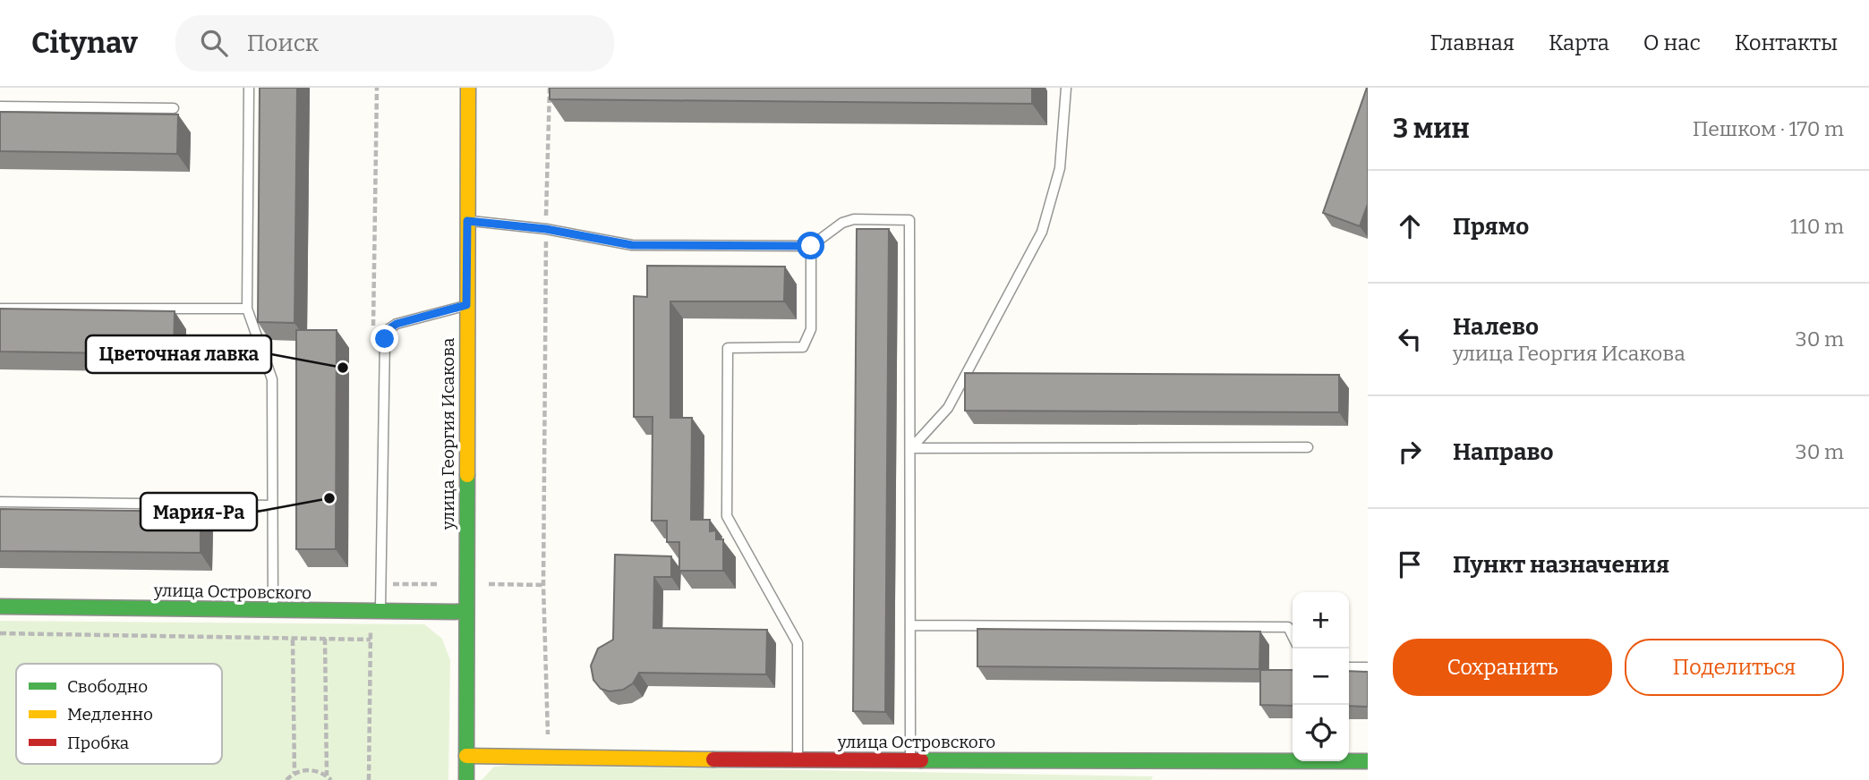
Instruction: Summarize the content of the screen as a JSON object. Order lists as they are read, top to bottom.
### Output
{
  "streets": {
    "street": ["улица Георгия Исакова", "улица Островского"]
  },
  "crossings": [
    ["улица Георгия Исакова", "улица Островского"]
  ],
  "places": ["Цветочная лавка", "Мария-Ра"],
  "legend": ["Свободно", "Медленно", "Пробка"],
  "page": {
    "header": "Citynav",
    "search": "Поиск",
    "nav": [
      "Главная",
      "Карта",
      "О нас",
      "Контакты"
    ],
    "heading": ["3 мин", "Пешком · 170 m"],
    "list": [
      ["Прямо", "110 m"],
      ["Налево", "улица Георгия Исакова", "30 m"],
      ["Направо", "30 m"],
      "Пункт назначения"
    ],
    "map_buttons": ["+", "−"],
    "buttons": ["Сохранить", "Поделиться"]
  }
}
